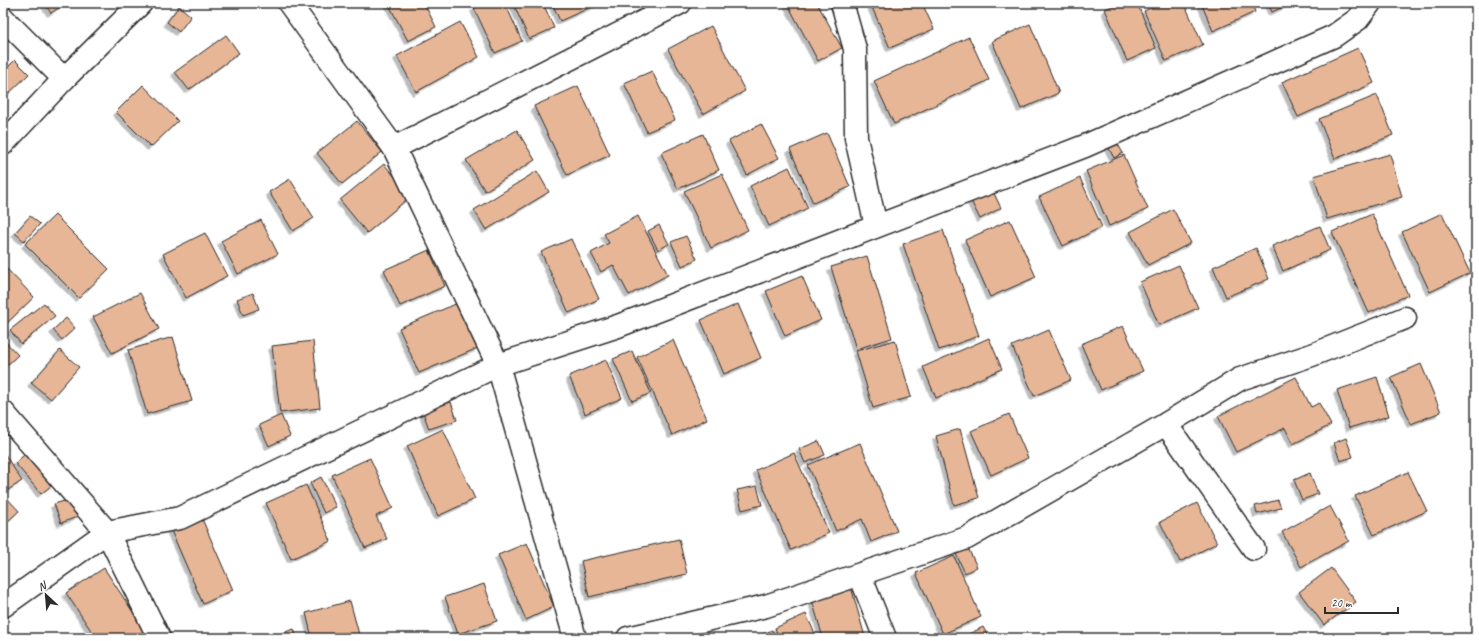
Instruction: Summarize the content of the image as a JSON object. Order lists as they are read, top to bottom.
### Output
{
  "scale_bar": "20 m",
  "north": "top left"
}
